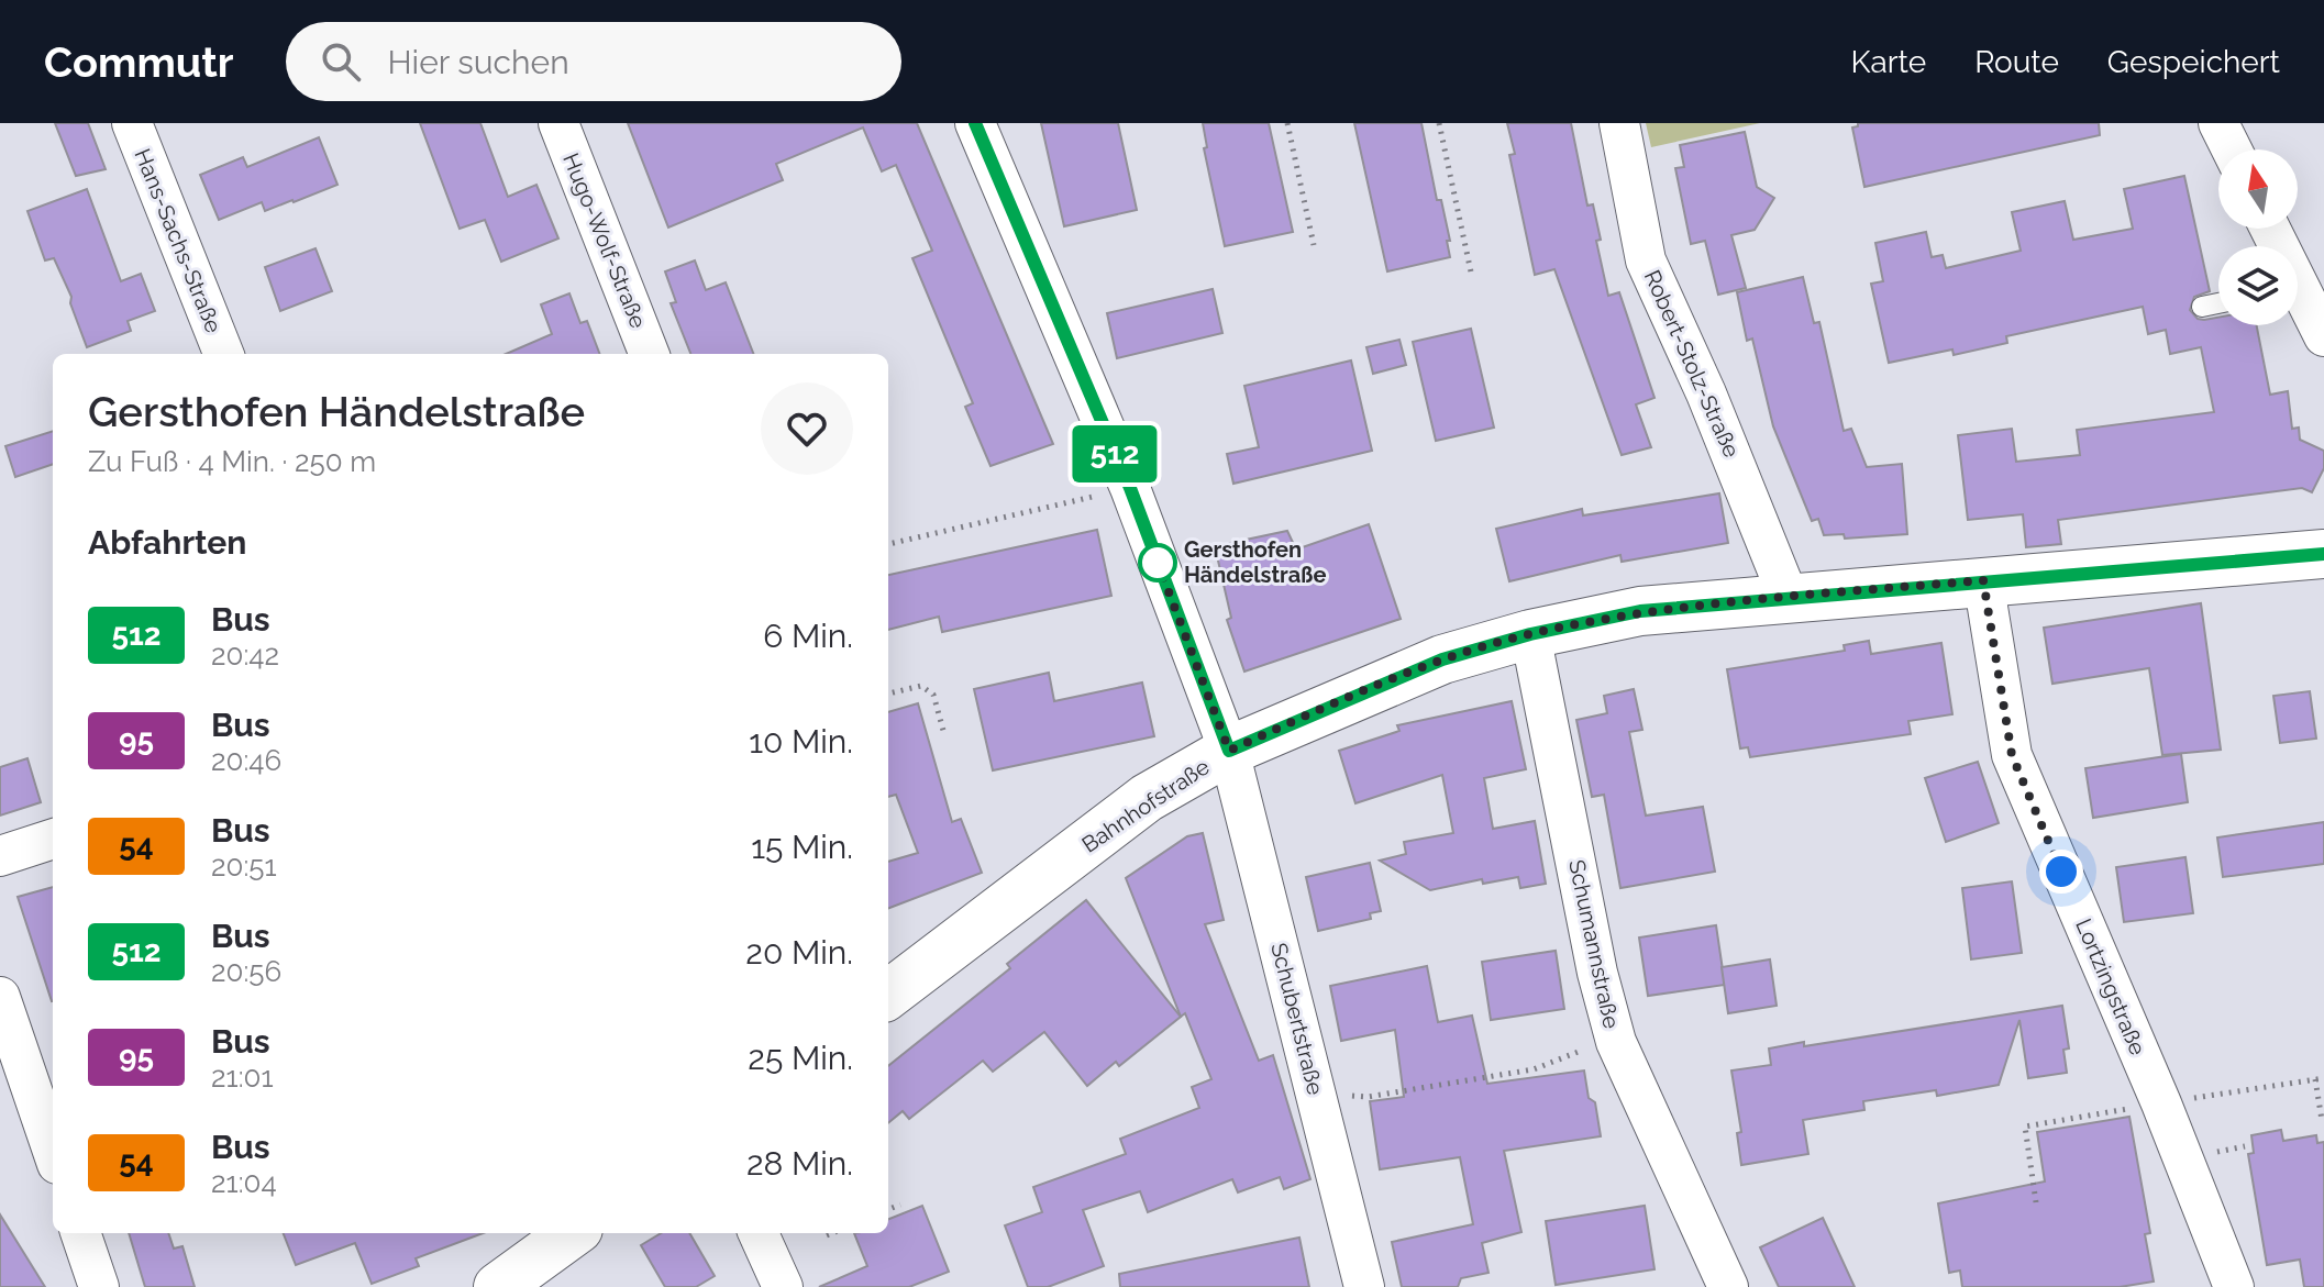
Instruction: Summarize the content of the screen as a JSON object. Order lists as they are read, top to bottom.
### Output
{
  "streets": {
    "main road": ["Bahnhofstraße"],
    "street": [
      "Hans-Sachs-Straße",
      "Hugo-Wolf-Straße",
      "Robert-Stolz-Straße",
      "Schumannstraße",
      "Lortzingstraße",
      "Schubertstraße"
    ]
  },
  "crossings": [
    ["Robert-Stolz-Straße", "Bahnhofstraße"],
    ["Bahnhofstraße", "Schumannstraße"],
    ["Bahnhofstraße", "Lortzingstraße"],
    ["Bahnhofstraße", "Schubertstraße"]
  ],
  "places": ["Gersthofen Händelstraße"],
  "lines": ["bus line 512"],
  "north": "top",
  "page": {
    "header": "Commutr",
    "search": "Hier suchen",
    "nav": ["Karte", "Route", "Gespeichert"],
    "on_map": "512",
    "heading": [
      ["Gersthofen Händelstraße", "Zu Fuß · 4 Min. · 250 m"],
      "Abfahrten"
    ],
    "list": [
      {
        "mark": "512",
        "name": "Bus",
        "note": "20:42",
        "value": "6 Min."
      },
      {
        "mark": "95",
        "name": "Bus",
        "note": "20:46",
        "value": "10 Min."
      },
      {
        "mark": "54",
        "name": "Bus",
        "note": "20:51",
        "value": "15 Min."
      },
      {
        "mark": "512",
        "name": "Bus",
        "note": "20:56",
        "value": "20 Min."
      },
      {
        "mark": "95",
        "name": "Bus",
        "note": "21:01",
        "value": "25 Min."
      },
      {
        "mark": "54",
        "name": "Bus",
        "note": "21:04",
        "value": "28 Min."
      }
    ]
  }
}
